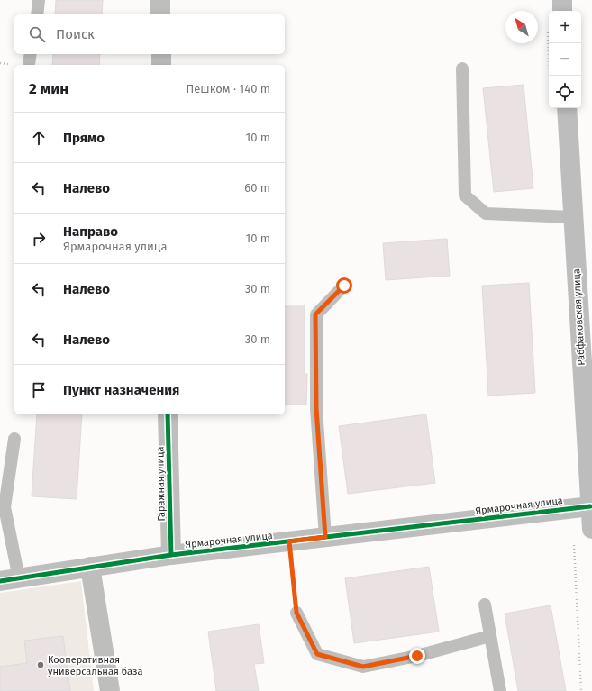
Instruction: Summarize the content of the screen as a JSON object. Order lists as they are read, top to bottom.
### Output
{
  "streets": {
    "main road": ["Рабфаковская улица"],
    "street": ["Гаражная улица", "Ярмарочная улица"]
  },
  "crossings": [
    ["Рабфаковская улица", "Ярмарочная улица"],
    ["Гаражная улица", "Ярмарочная улица"]
  ],
  "places": ["Кооперативная универсальная база"],
  "north": "top left",
  "page": {
    "map_buttons": ["+", "−"],
    "search": "Поиск",
    "heading": ["2 мин", "Пешком · 140 m"],
    "list": [
      ["Прямо", "10 m"],
      ["Налево", "60 m"],
      ["Направо", "Ярмарочная улица", "10 m"],
      ["Налево", "30 m"],
      ["Налево", "30 m"],
      "Пункт назначения"
    ]
  }
}
